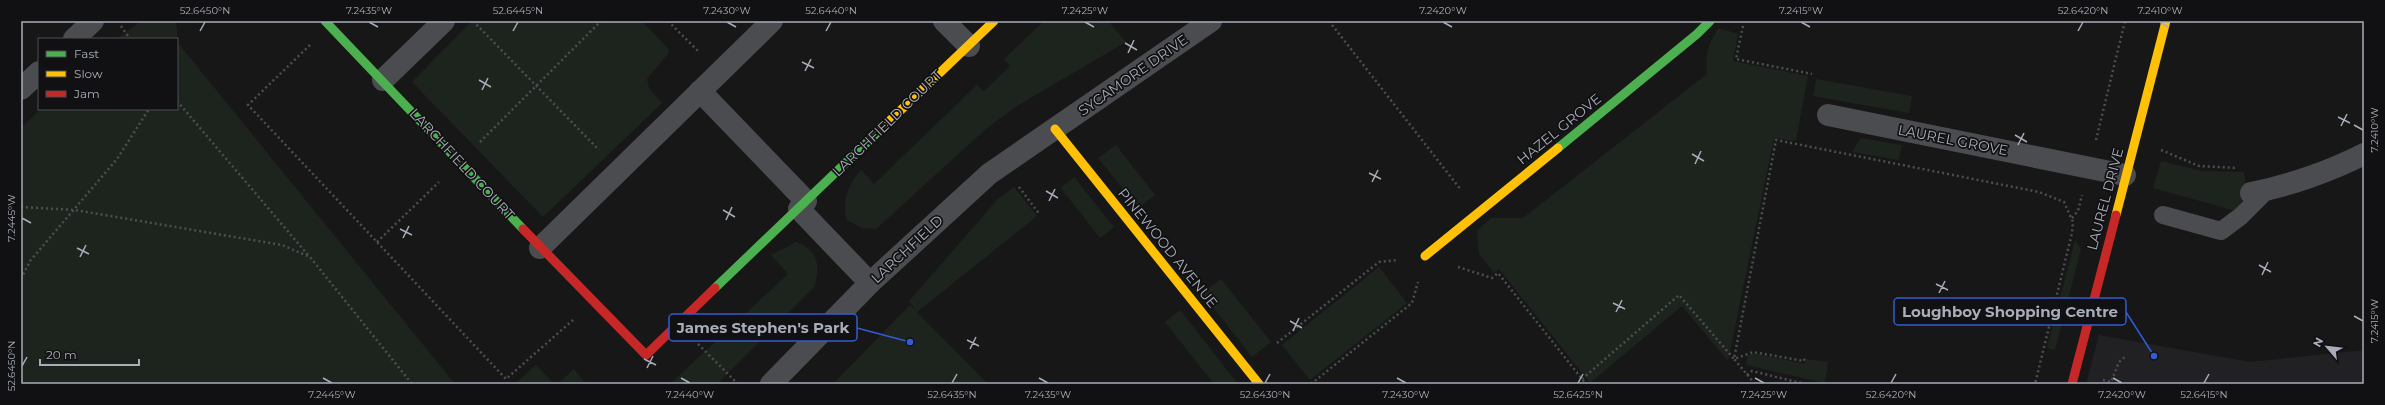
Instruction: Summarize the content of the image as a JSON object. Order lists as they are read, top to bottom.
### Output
{
  "streets": {
    "street": [
      "SYCAMORE DRIVE",
      "LARCHFIELD COURT",
      "HAZEL GROVE",
      "LAUREL GROVE",
      "LAUREL DRIVE",
      "PINEWOOD AVENUE",
      "LARCHFIELD"
    ]
  },
  "crossings": [
    ["SYCAMORE DRIVE", "PINEWOOD AVENUE"],
    ["SYCAMORE DRIVE", "LARCHFIELD"],
    ["LAUREL GROVE", "LAUREL DRIVE"],
    ["PINEWOOD AVENUE", "LARCHFIELD"]
  ],
  "places": ["James Stephen's Park", "Loughboy Shopping Centre"],
  "legend": ["Fast", "Slow", "Jam"],
  "scale_bar": "20 m",
  "north": "top left",
  "coordinates": [
    "52.6450°N",
    "7.2435°W",
    "52.6445°N",
    "7.2430°W",
    "52.6440°N",
    "7.2425°W",
    "7.2420°W",
    "7.2415°W",
    "52.6420°N",
    "7.2410°W",
    "7.2445°W",
    "7.2440°W",
    "52.6435°N",
    "52.6430°N",
    "52.6425°N",
    "52.6415°N"
  ]
}
